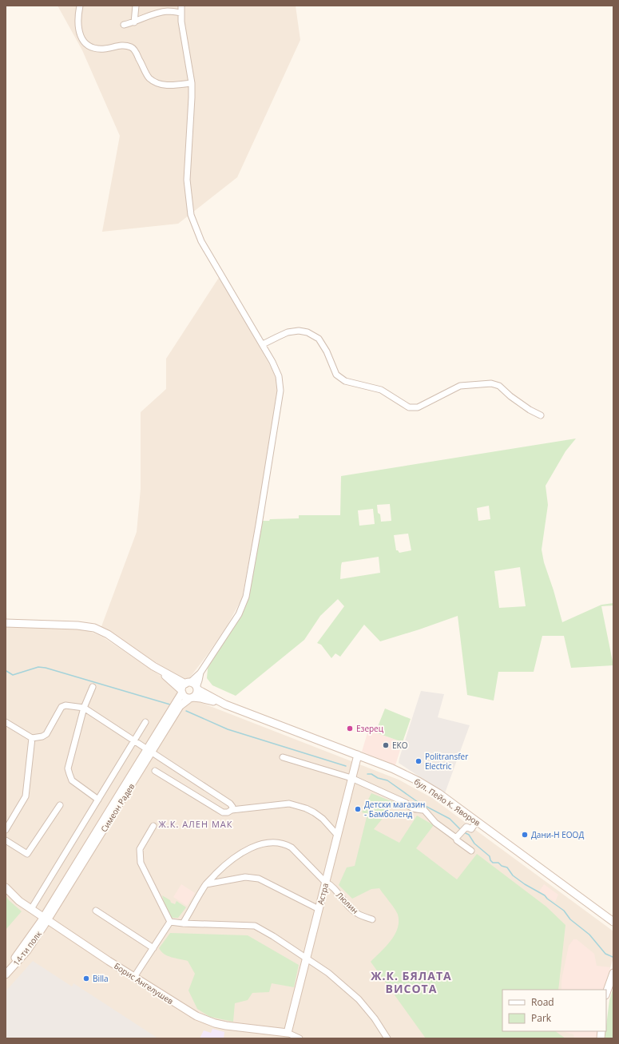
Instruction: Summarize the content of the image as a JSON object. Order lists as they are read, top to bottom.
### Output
{
  "streets": {
    "street": [
      "бул. Пейо К. Яворов",
      "Симеон Радев",
      "Астра",
      "Люлин",
      "14-ти полк",
      "Борис Ангелушев"
    ]
  },
  "crossings": [
    ["бул. Пейо К. Яворов", "Симеон Радев"],
    ["бул. Пейо К. Яворов", "Астра"],
    ["Симеон Радев", "14-ти полк"],
    ["Симеон Радев", "Борис Ангелушев"],
    ["Астра", "Люлин"],
    ["Астра", "Борис Ангелушев"],
    ["14-ти полк", "Борис Ангелушев"]
  ],
  "districts": ["Ж.К. АЛЕН МАК", "Ж.К. БЯЛАТА ВИСОТА"],
  "places": [
    "Езерец",
    "EKO",
    "Politransfer Electric",
    "Детски магазин - Бамболенд",
    "Дани-Н ЕООД",
    "Billa"
  ],
  "legend": ["Road", "Park"]
}
